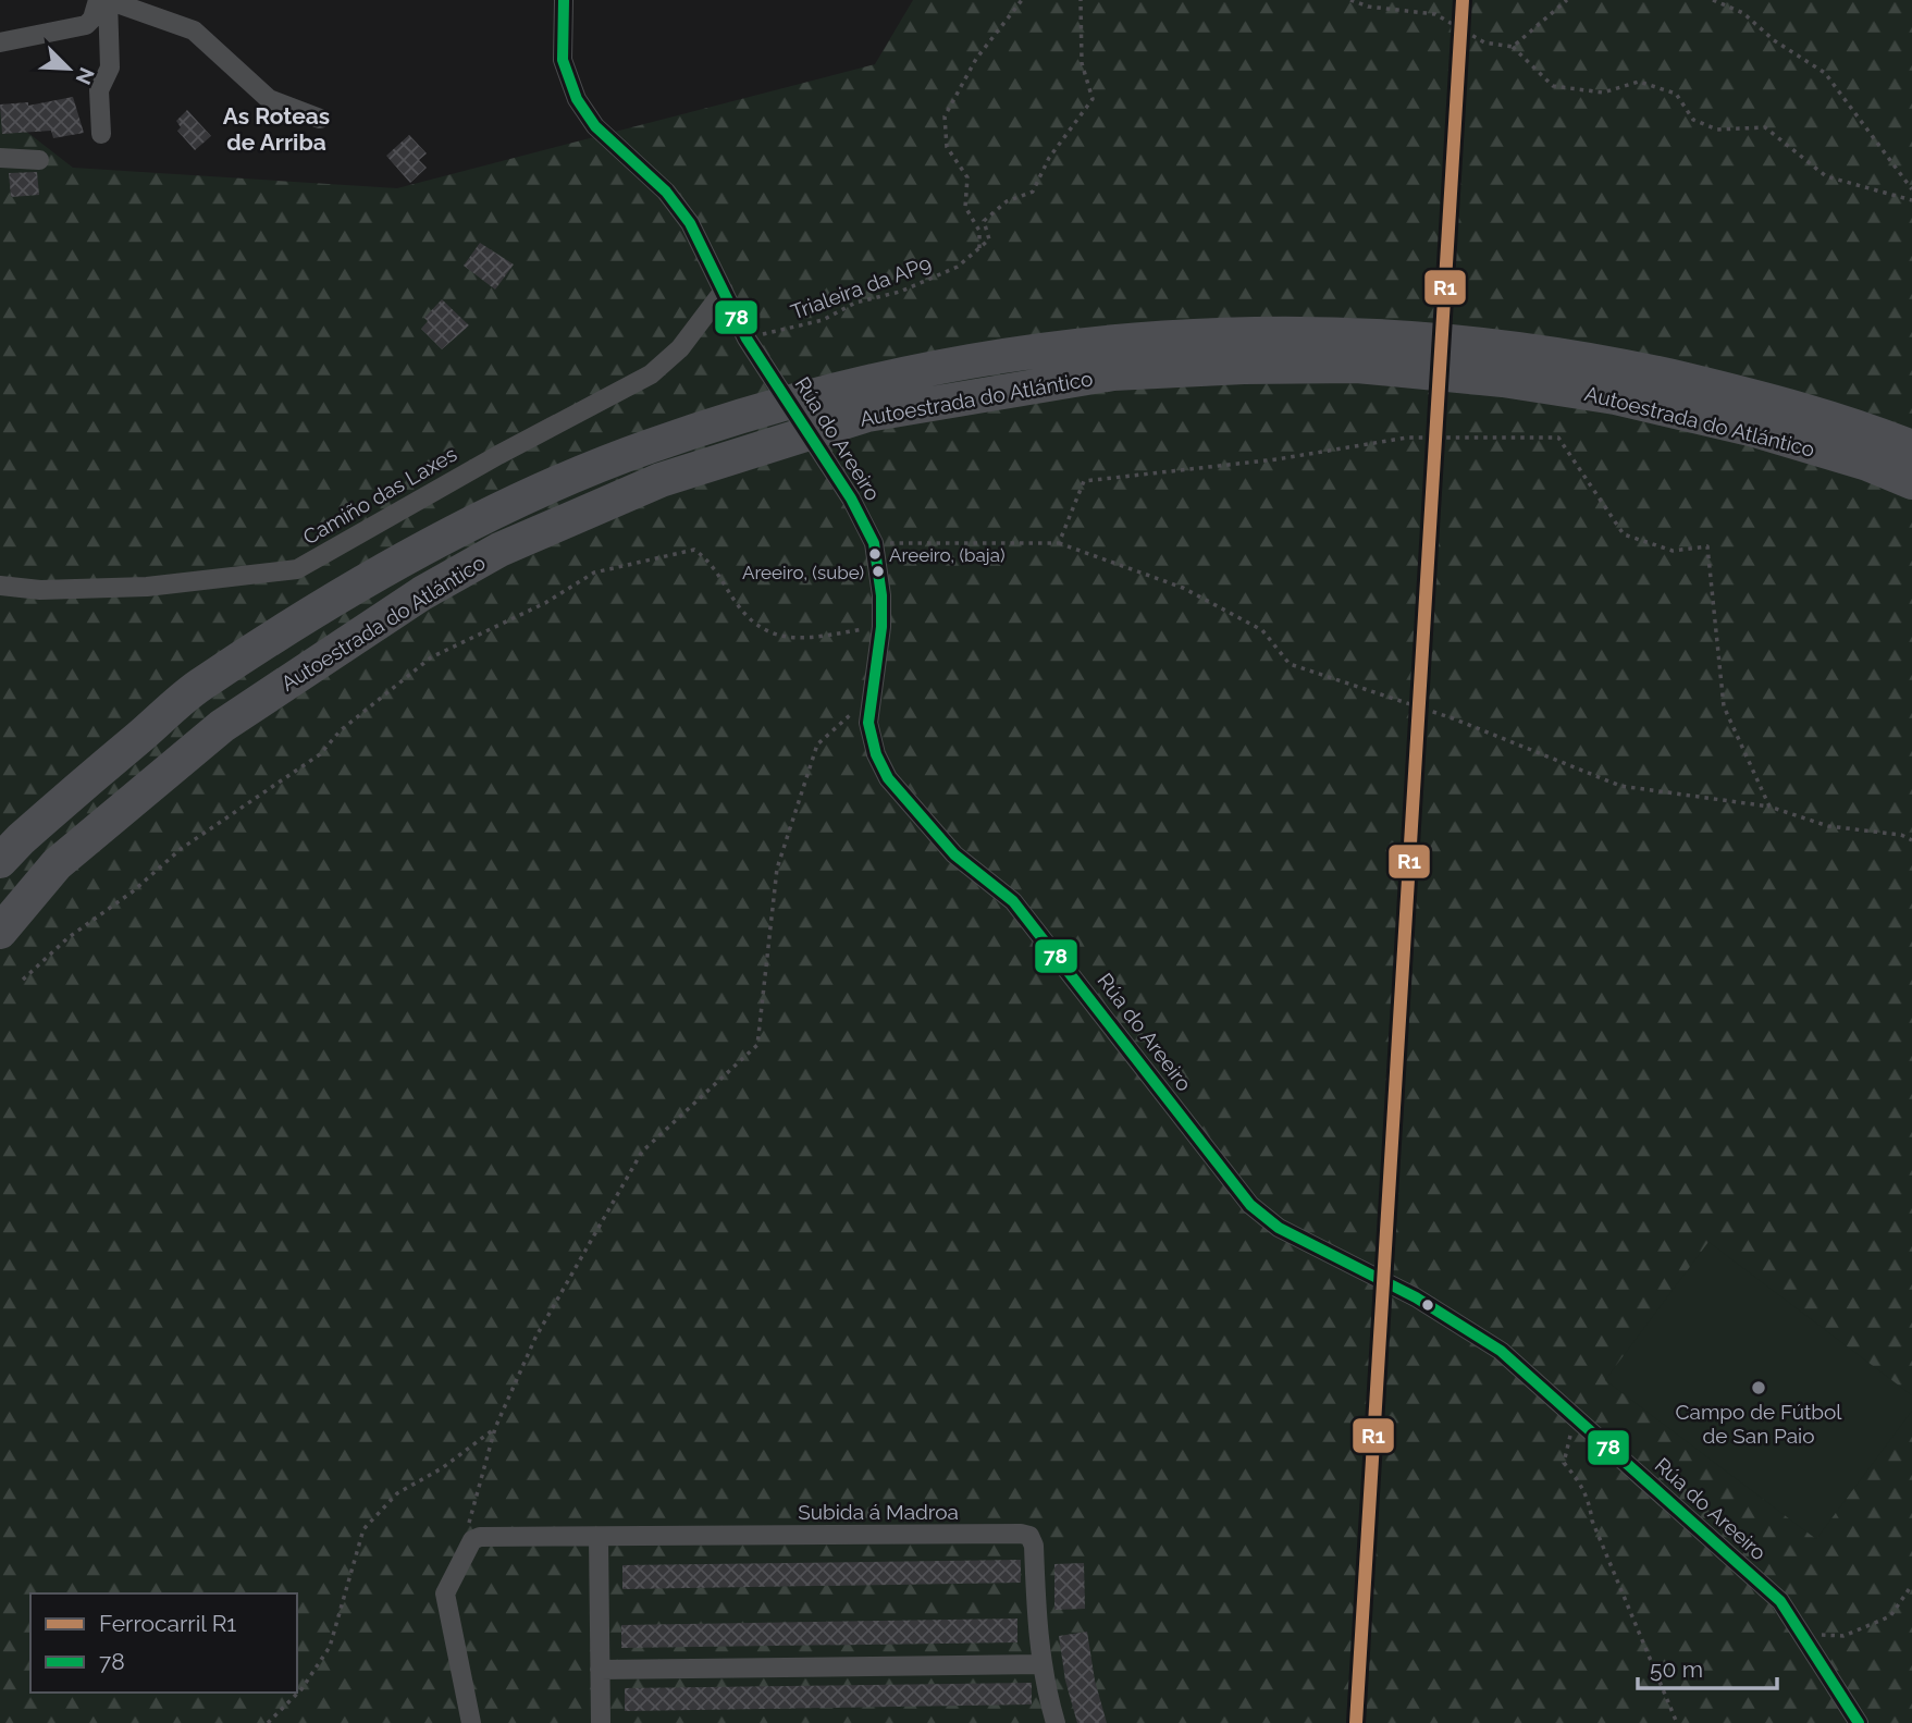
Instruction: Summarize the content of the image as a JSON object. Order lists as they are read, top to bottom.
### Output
{
  "streets": {
    "highway": ["Autoestrada do Atlántico"],
    "street": ["Rúa do Areeiro", "Camiño das Laxes", "Subida á Madroa"],
    "path": ["Trialeira da AP9"]
  },
  "crossings": [
    ["Trialeira da AP9", "Rúa do Areeiro"],
    ["Rúa do Areeiro", "Camiño das Laxes"]
  ],
  "districts": ["As Roteas de Arriba"],
  "places": ["Areeiro, (baja)", "Areeiro, (sube)", "Campo de Fútbol de San Paio"],
  "lines": ["rail line R1", "transit line 78"],
  "legend": ["Ferrocarril R1", "78"],
  "scale_bar": "50 m",
  "north": "bottom right"
}
